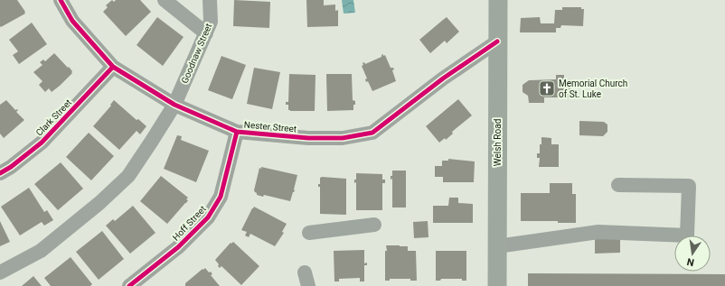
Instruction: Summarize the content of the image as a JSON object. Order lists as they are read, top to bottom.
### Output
{
  "streets": {
    "main road": ["Welsh Road"],
    "street": [
      "Goodnaw Street",
      "Clark Street",
      "Nester Street",
      "Hoff Street"
    ]
  },
  "crossings": [
    ["Goodnaw Street", "Nester Street"],
    ["Clark Street", "Nester Street"],
    ["Nester Street", "Welsh Road"],
    ["Nester Street", "Hoff Street"]
  ],
  "places": {
    "church": ["Memorial Church of St. Luke"]
  },
  "north": "bottom"
}
